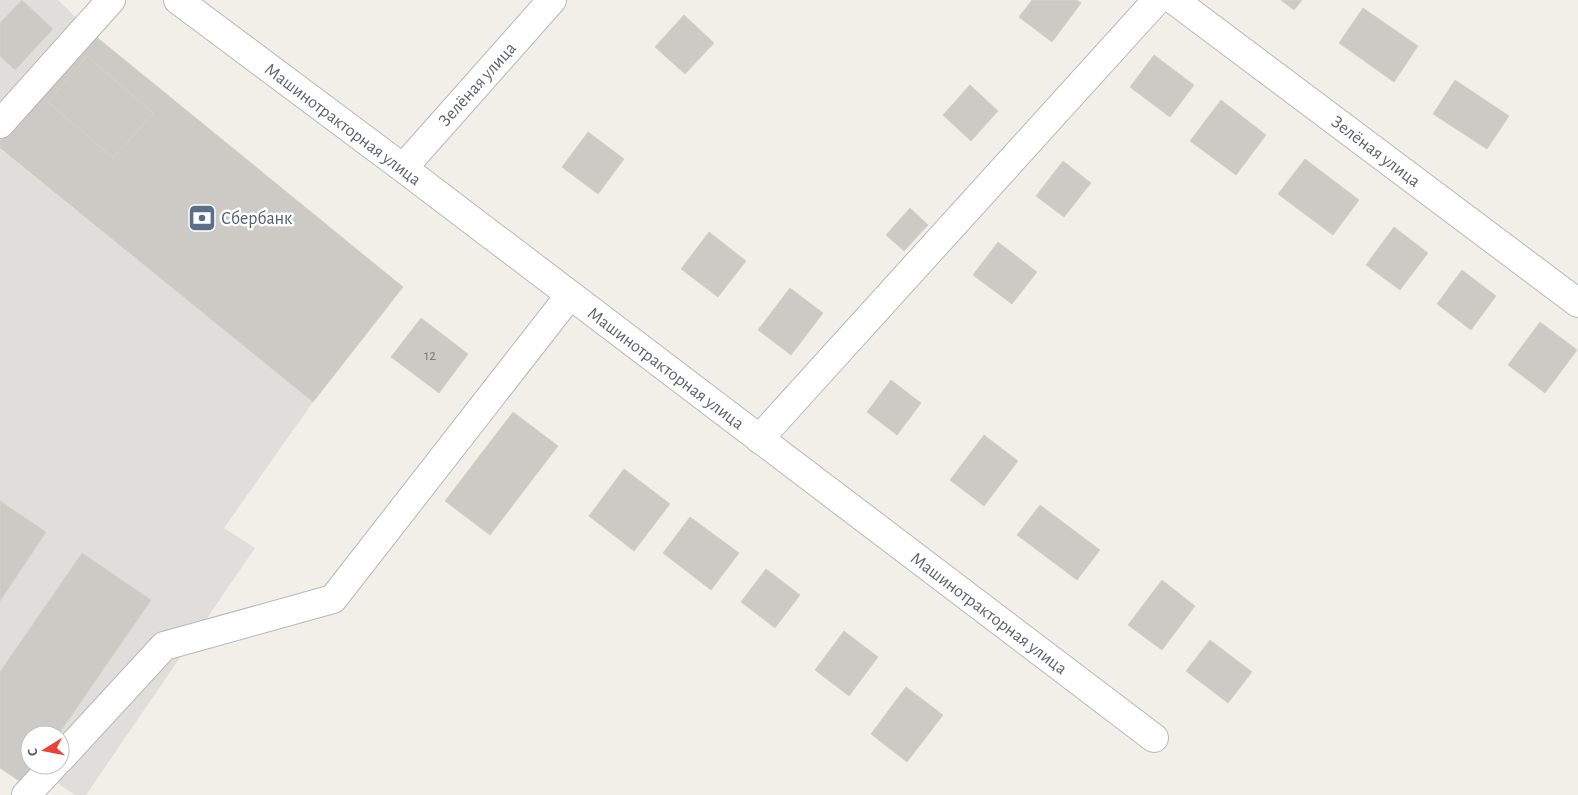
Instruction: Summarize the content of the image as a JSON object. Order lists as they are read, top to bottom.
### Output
{
  "streets": {
    "street": ["Зелёная улица", "Машинотракторная улица"]
  },
  "crossings": [
    ["Зелёная улица", "Машинотракторная улица"]
  ],
  "places": {
    "bank": ["Сбербанк"]
  },
  "house_numbers": ["12"],
  "north": "left"
}
